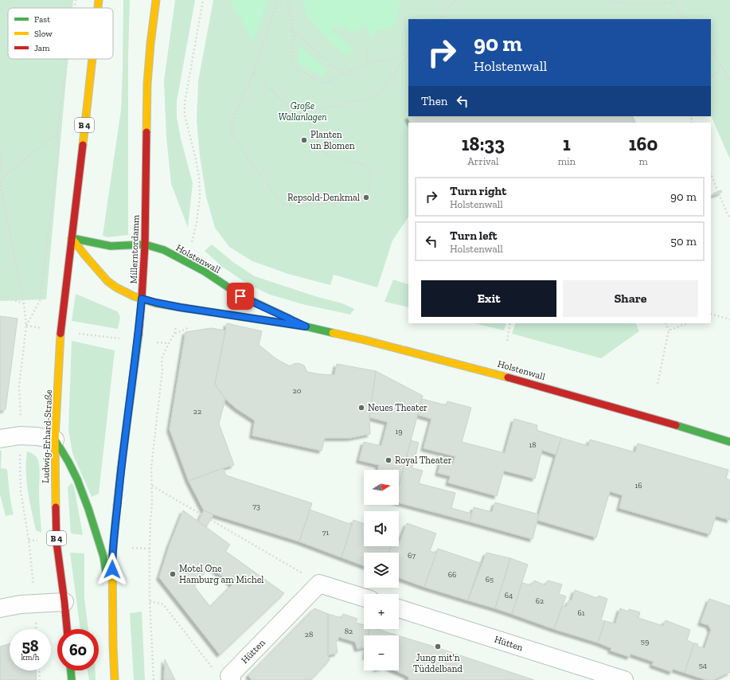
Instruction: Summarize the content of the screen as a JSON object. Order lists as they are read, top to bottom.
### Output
{
  "streets": {
    "main road": [
      "B 4",
      "Millerntordamm",
      "Holstenwall",
      "Ludwig-Erhard-Straße"
    ],
    "street": ["Hütten"]
  },
  "crossings": [
    ["B 4", "Millerntordamm"],
    ["B 4", "Holstenwall"],
    ["B 4", "Ludwig-Erhard-Straße"],
    ["Millerntordamm", "Holstenwall"],
    ["Millerntordamm", "Ludwig-Erhard-Straße"],
    ["Holstenwall", "Ludwig-Erhard-Straße"]
  ],
  "parks": ["Große Wallanlagen"],
  "places": [
    "Planten un Blomen",
    "Repsold-Denkmal",
    "Neues Theater",
    "Royal Theater",
    "Motel One Hamburg am Michel",
    "Jung mit'n Tüddelband"
  ],
  "house_numbers": [
    "20",
    "22",
    "19",
    "18",
    "16",
    "73",
    "71",
    "67",
    "66",
    "65",
    "64",
    "62",
    "61",
    "82",
    "28",
    "59",
    "54"
  ],
  "legend": ["Fast", "Slow", "Jam"],
  "north": "right",
  "page": {
    "turn": ["90 m", "Holstenwall"],
    "then": "Then",
    "eta": [
      "18:33",
      "Arrival",
      "1",
      "min",
      "160",
      "m"
    ],
    "list": [
      {
        "name": "Turn right",
        "note": "Holstenwall",
        "value": "90 m"
      },
      {
        "name": "Turn left",
        "note": "Holstenwall",
        "value": "50 m"
      }
    ],
    "buttons": ["Exit", "Share"],
    "map_buttons": ["+", "−"],
    "speed": "58 km/h",
    "limit": "60"
  }
}
